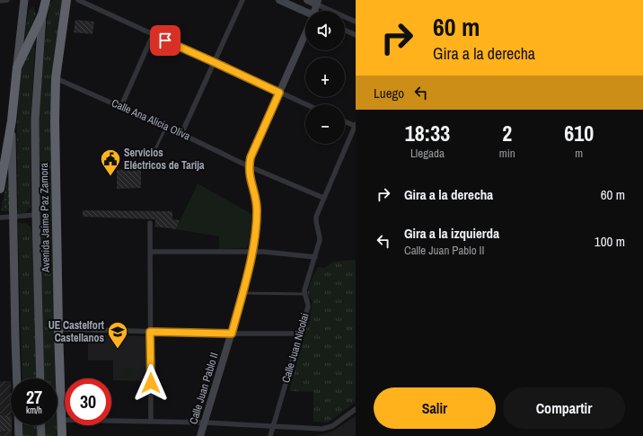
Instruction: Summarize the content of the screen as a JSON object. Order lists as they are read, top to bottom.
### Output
{
  "streets": {
    "highway": ["Avenida Jaime Paz Zamora"],
    "street": ["Calle Ana Alicia Oliva", "Calle Juan Nicolai", "Calle Juan Pablo II"]
  },
  "crossings": [
    ["Calle Ana Alicia Oliva", "Avenida Jaime Paz Zamora"],
    ["Calle Ana Alicia Oliva", "Calle Juan Nicolai"],
    ["Calle Ana Alicia Oliva", "Calle Juan Pablo II"]
  ],
  "places": {
    "public building": ["Servicios Eléctricos de Tarija"],
    "school or university": ["UE Castelfort Castellanos"]
  },
  "page": {
    "turn": ["60 m", "Gira a la derecha"],
    "map_buttons": ["+", "−"],
    "then": "Luego",
    "eta": [
      "18:33",
      "Llegada",
      "2",
      "min",
      "610",
      "m"
    ],
    "list": [
      {
        "name": "Gira a la derecha",
        "value": "60 m"
      },
      {
        "name": "Gira a la izquierda",
        "note": "Calle Juan Pablo II",
        "value": "100 m"
      }
    ],
    "speed": "27 km/h",
    "limit": "30",
    "buttons": ["Salir", "Compartir"]
  }
}
